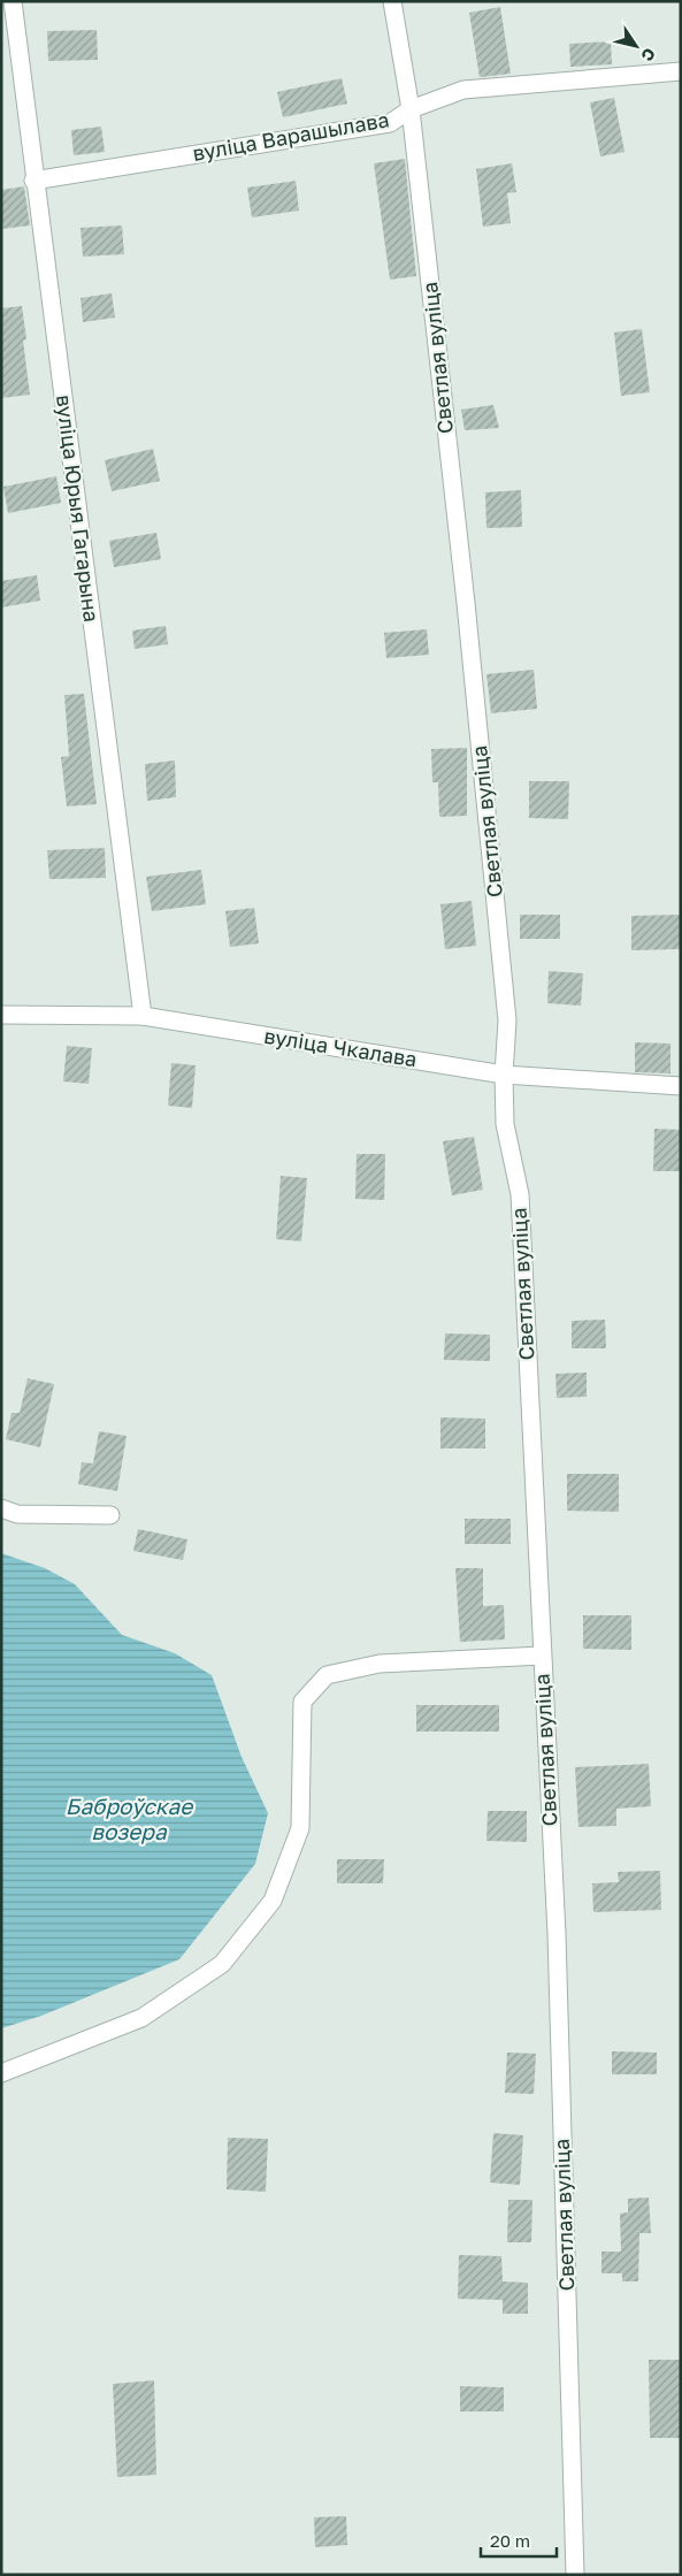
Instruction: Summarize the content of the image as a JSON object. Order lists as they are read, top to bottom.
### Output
{
  "streets": {
    "street": [
      "вуліца Варашылава",
      "Светлая вуліца",
      "вуліца Юрыя Гагарына",
      "вуліца Чкалава"
    ]
  },
  "crossings": [
    ["вуліца Варашылава", "Светлая вуліца"],
    ["вуліца Варашылава", "вуліца Юрыя Гагарына"],
    ["Светлая вуліца", "вуліца Чкалава"],
    ["вуліца Юрыя Гагарына", "вуліца Чкалава"]
  ],
  "water": ["Баброўскае возера"],
  "scale_bar": "20 m",
  "north": "bottom right"
}
